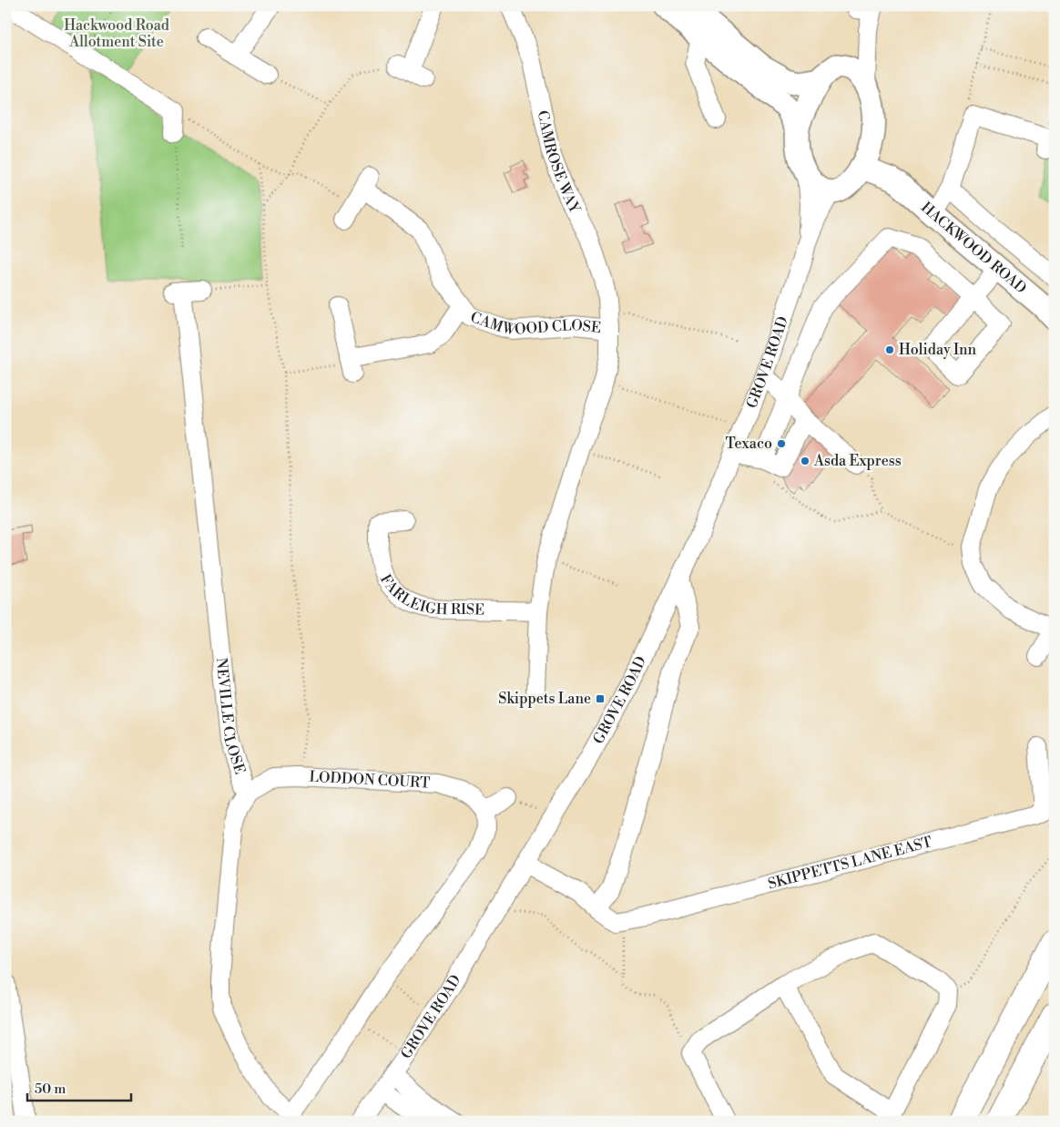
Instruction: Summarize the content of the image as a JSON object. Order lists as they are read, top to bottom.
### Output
{
  "streets": {
    "main road": ["HACKWOOD ROAD"],
    "street": [
      "CAMROSE WAY",
      "CAMWOOD CLOSE",
      "GROVE ROAD",
      "FARLEIGH RISE",
      "NEVILLE CLOSE",
      "LODDON COURT",
      "SKIPPETTS LANE EAST"
    ]
  },
  "crossings": [
    ["CAMROSE WAY", "CAMWOOD CLOSE"],
    ["CAMROSE WAY", "FARLEIGH RISE"],
    ["HACKWOOD ROAD", "GROVE ROAD"],
    ["NEVILLE CLOSE", "LODDON COURT"]
  ],
  "parks": ["Hackwood Road Allotment Site"],
  "places": {
    "other": ["Holiday Inn", "Texaco", "Asda Express"],
    "transit": ["Skippets Lane"]
  },
  "scale_bar": "50 m"
}
